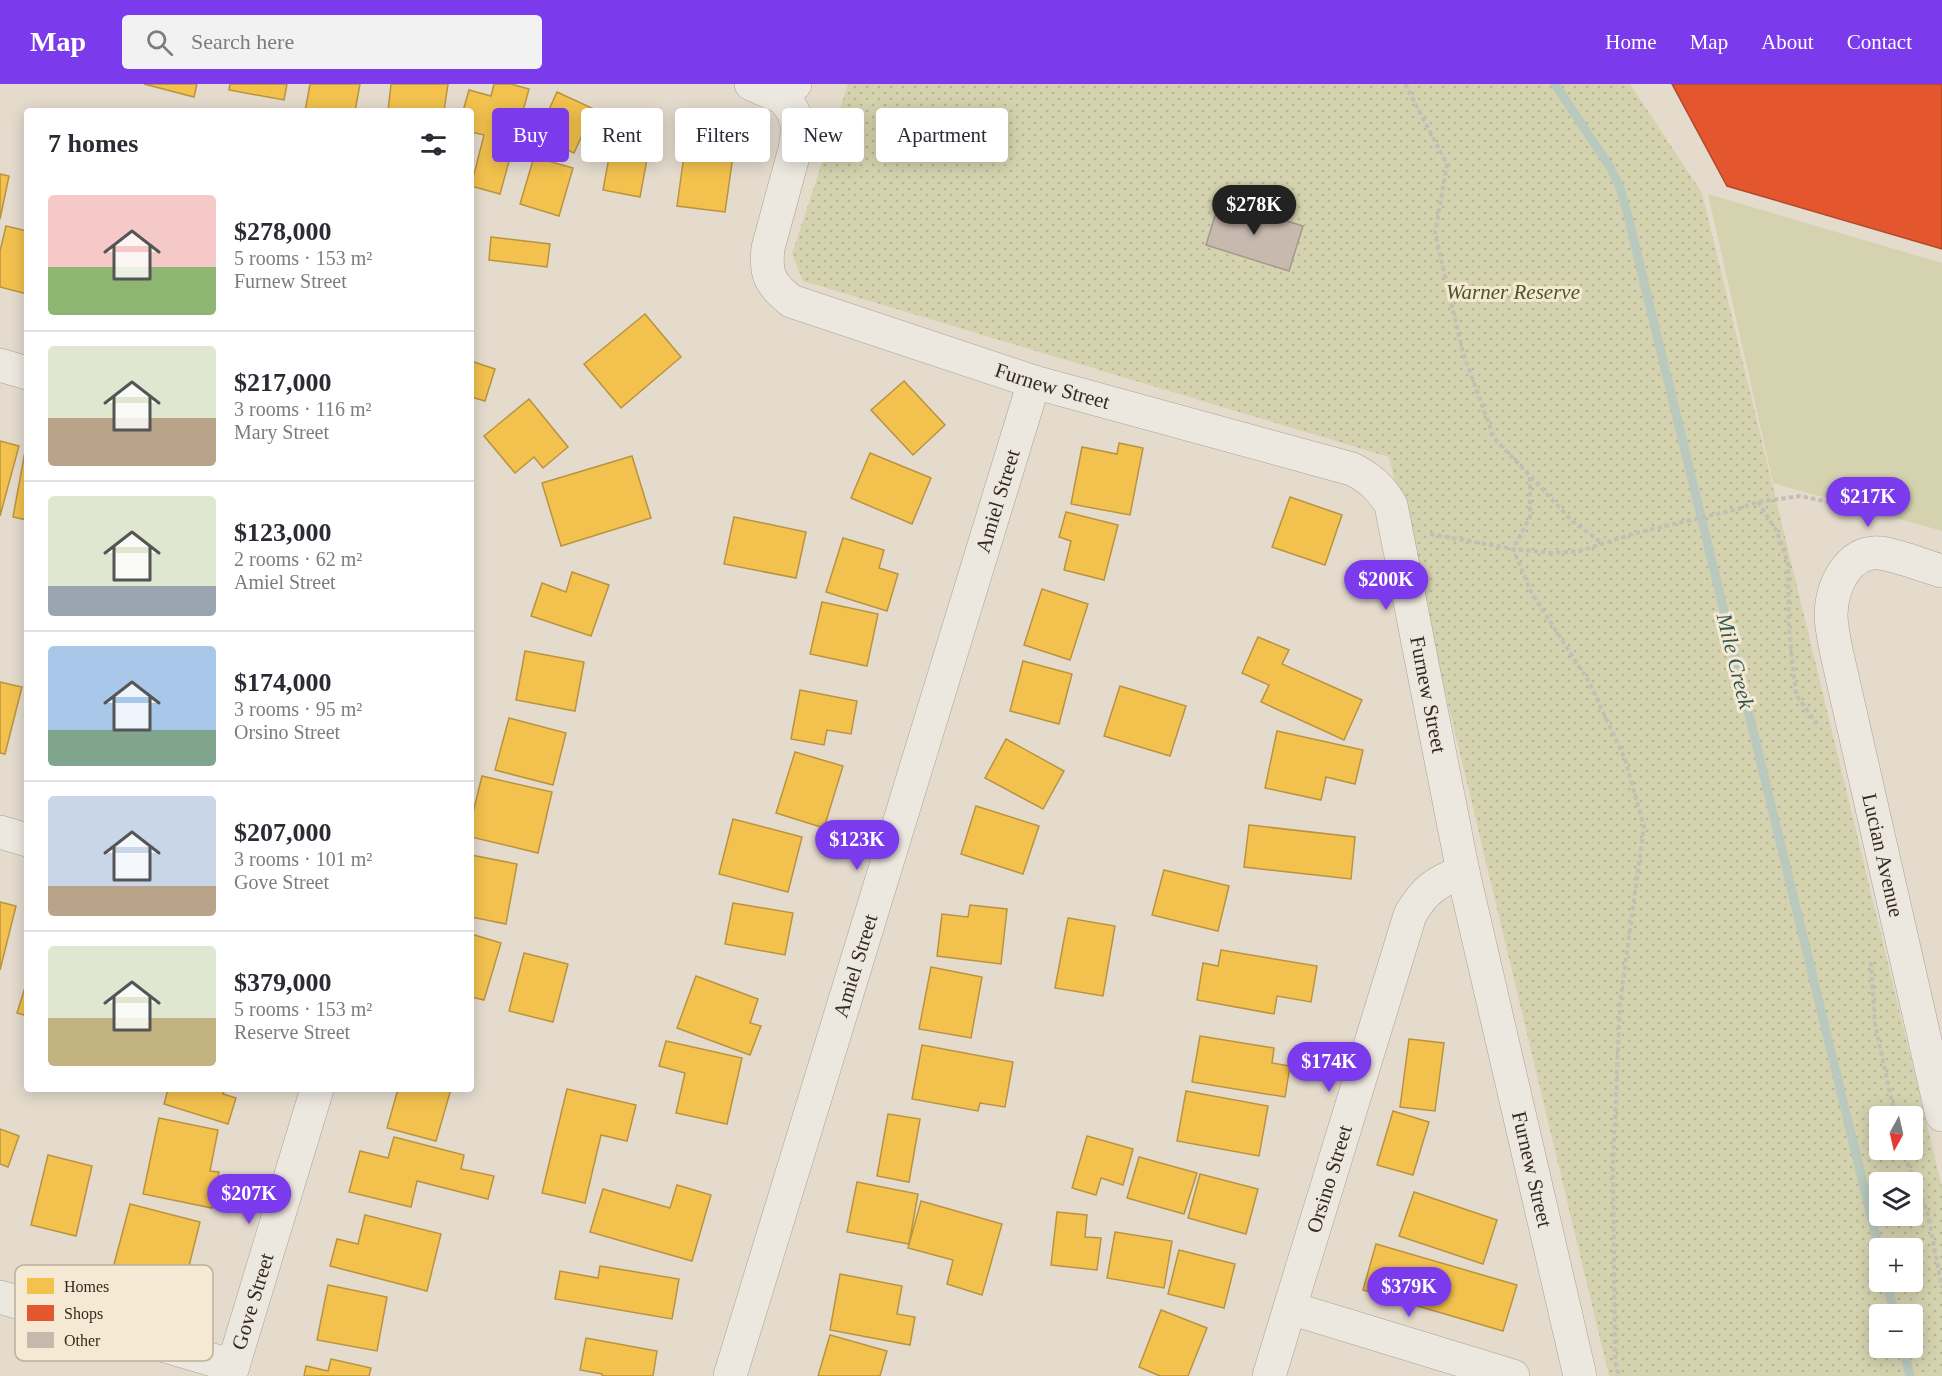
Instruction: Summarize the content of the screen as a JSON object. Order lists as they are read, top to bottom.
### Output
{
  "streets": {
    "street": [
      "Furnew Street",
      "Amiel Street",
      "Lucian Avenue",
      "Orsino Street",
      "Gove Street"
    ]
  },
  "crossings": [
    ["Furnew Street", "Amiel Street"],
    ["Furnew Street", "Orsino Street"]
  ],
  "water": ["Mile Creek"],
  "parks": ["Warner Reserve"],
  "legend": ["Homes", "Shops", "Other"],
  "north": "bottom",
  "page": {
    "header": "Map",
    "search": "Search here",
    "nav": [
      "Home",
      "Map",
      "About",
      "Contact"
    ],
    "chip": [
      "Buy",
      "Rent",
      "Filters",
      "New",
      "Apartment"
    ],
    "heading": "7 homes",
    "list": [
      {
        "name": "$278,000",
        "note": "5 rooms · 153 m² · Furnew Street"
      },
      {
        "name": "$217,000",
        "note": "3 rooms · 116 m² · Mary Street"
      },
      {
        "name": "$123,000",
        "note": "2 rooms · 62 m² · Amiel Street"
      },
      {
        "name": "$174,000",
        "note": "3 rooms · 95 m² · Orsino Street"
      },
      {
        "name": "$207,000",
        "note": "3 rooms · 101 m² · Gove Street"
      },
      {
        "name": "$379,000",
        "note": "5 rooms · 153 m² · Reserve Street"
      }
    ],
    "price": [
      "$278K",
      "$217K",
      "$200K",
      "$123K",
      "$174K",
      "$207K",
      "$379K"
    ],
    "map_buttons": ["+", "−"]
  }
}
